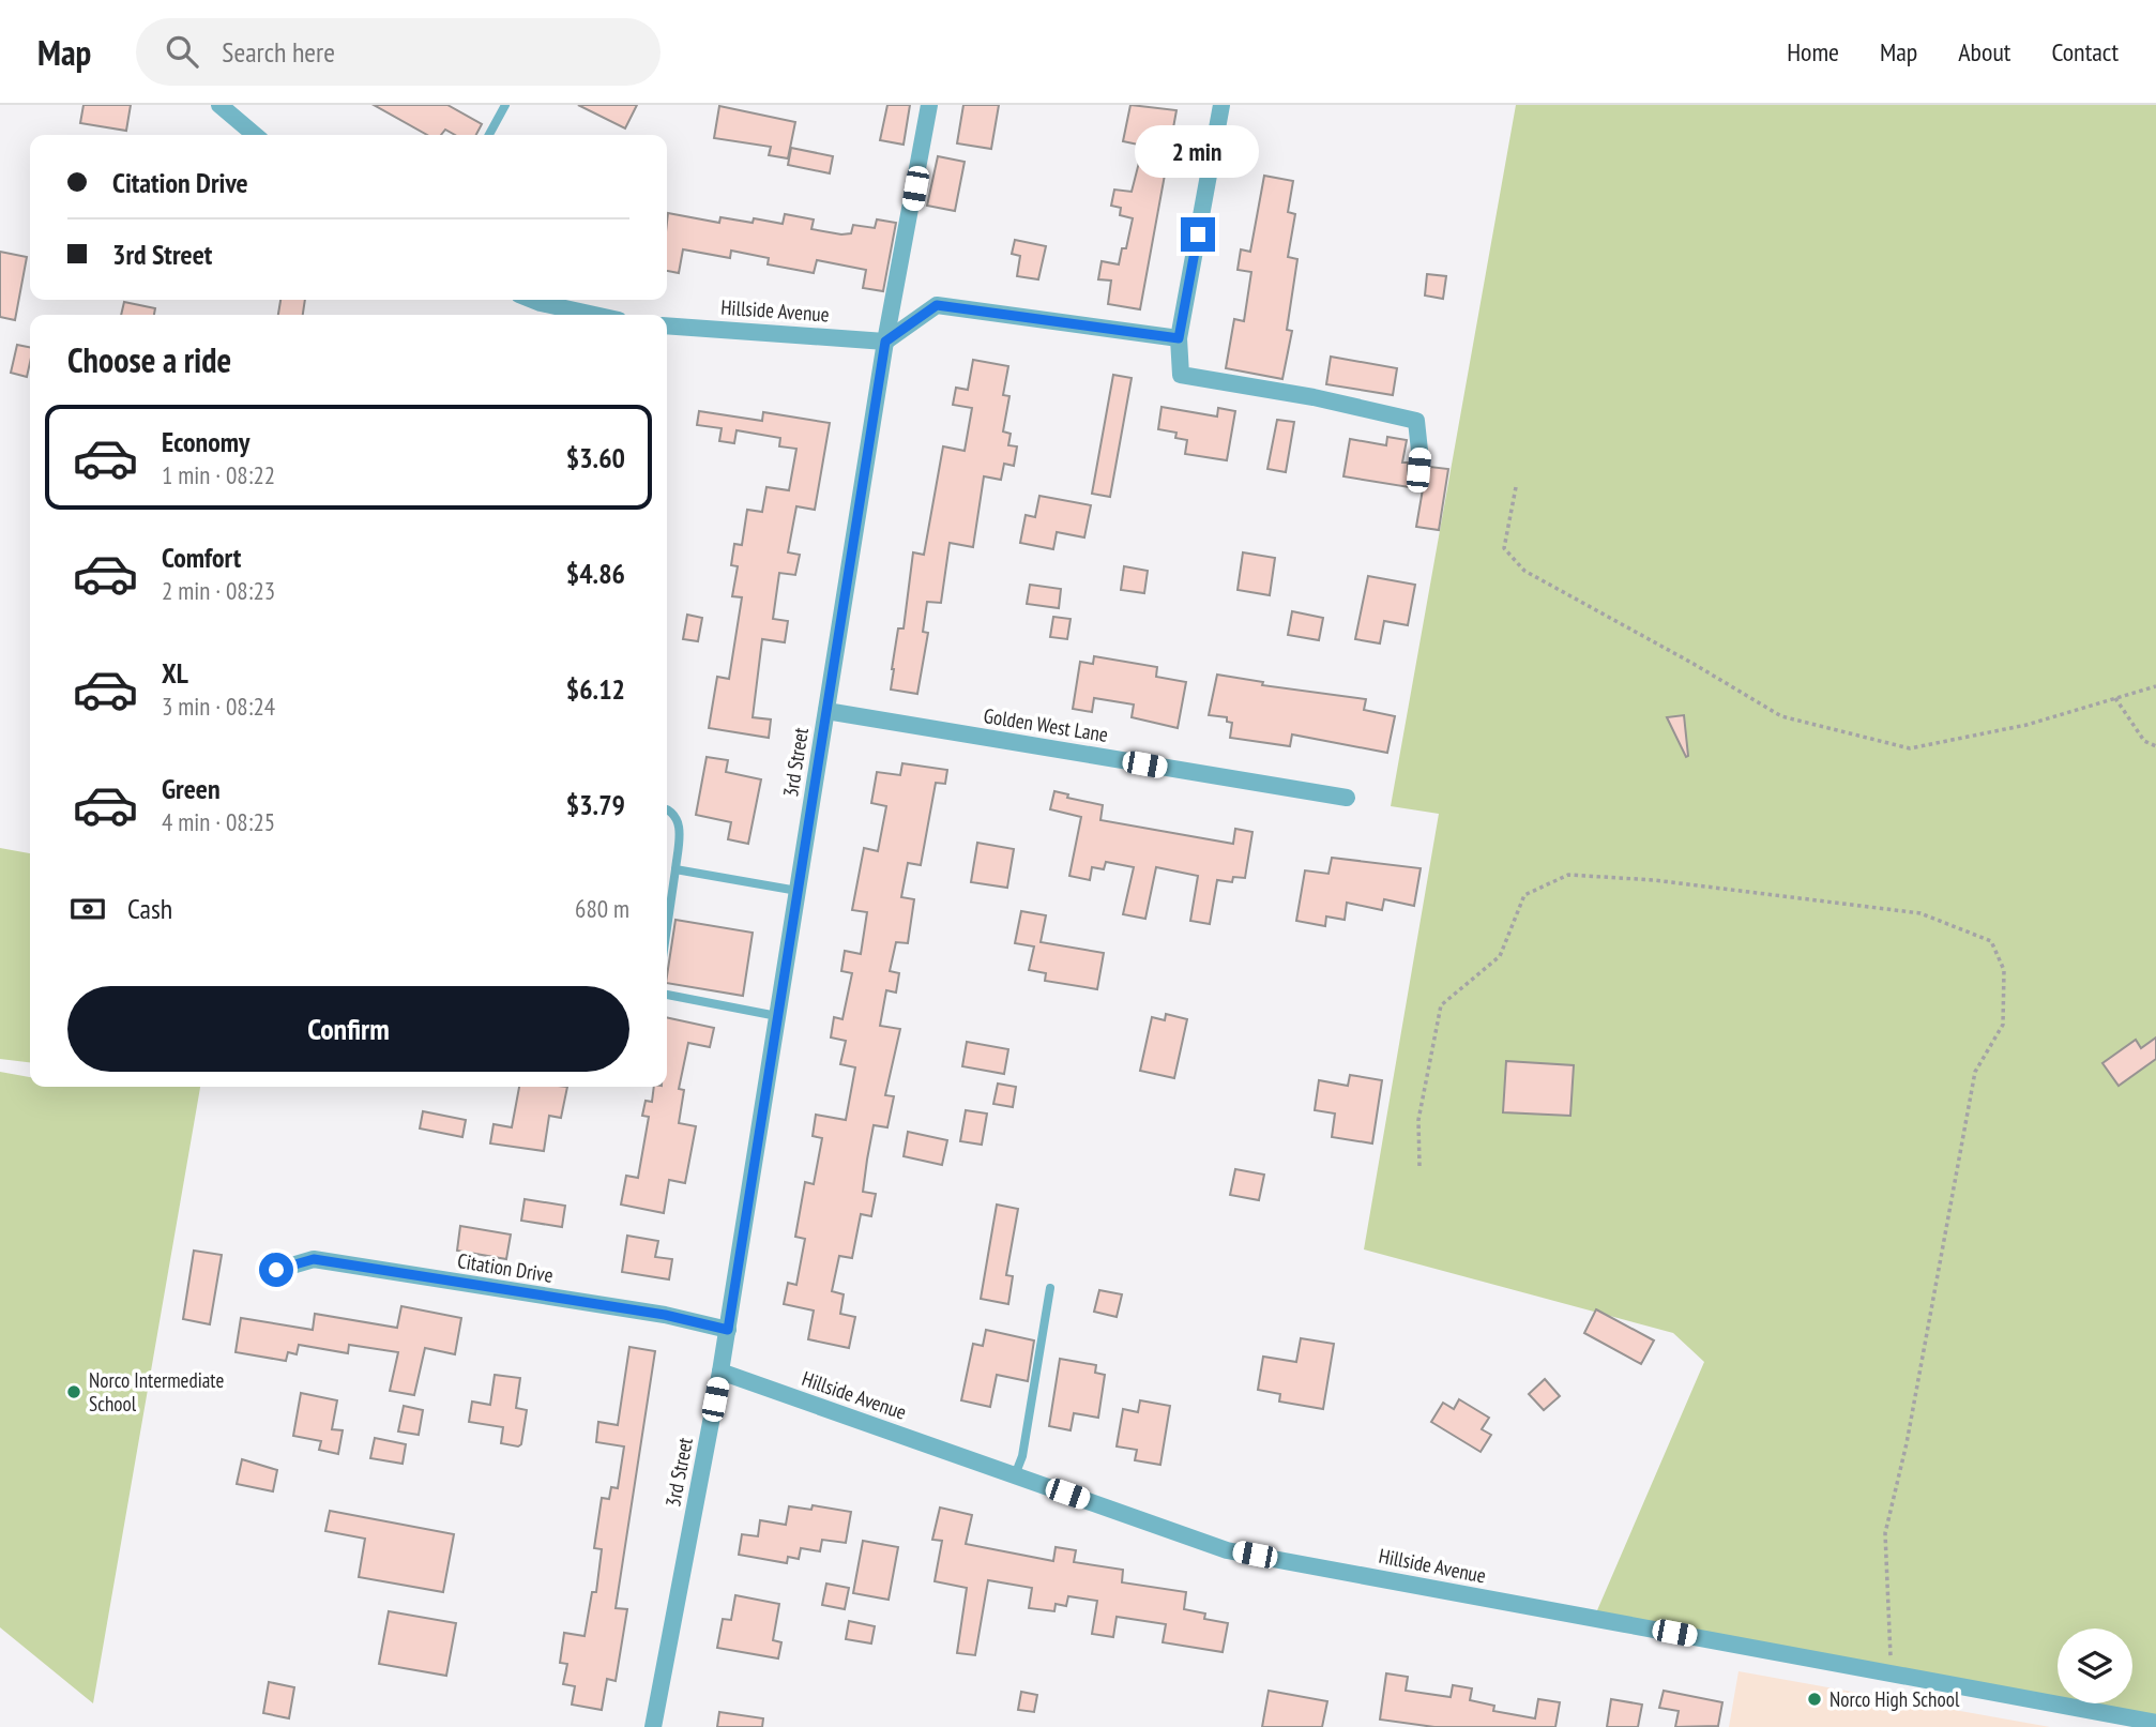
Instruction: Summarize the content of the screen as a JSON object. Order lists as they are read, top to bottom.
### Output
{
  "streets": {
    "street": [
      "Hillside Avenue",
      "Golden West Lane",
      "3rd Street",
      "Citation Drive"
    ]
  },
  "crossings": [
    ["Hillside Avenue", "3rd Street"],
    ["Golden West Lane", "3rd Street"],
    ["3rd Street", "Citation Drive"]
  ],
  "places": ["Norco Intermediate School", "Norco High School"],
  "page": {
    "header": "Map",
    "search": "Search here",
    "nav": [
      "Home",
      "Map",
      "About",
      "Contact"
    ],
    "bubble": "2 min",
    "banner": ["Citation Drive", "3rd Street"],
    "heading": "Choose a ride",
    "list": [
      {
        "name": "Economy",
        "note": "1 min · 08:22",
        "value": "$3.60"
      },
      {
        "name": "Comfort",
        "note": "2 min · 08:23",
        "value": "$4.86"
      },
      {
        "name": "XL",
        "note": "3 min · 08:24",
        "value": "$6.12"
      },
      {
        "name": "Green",
        "note": "4 min · 08:25",
        "value": "$3.79"
      }
    ],
    "pay": ["Cash", "680 m"],
    "buttons": "Confirm"
  }
}
